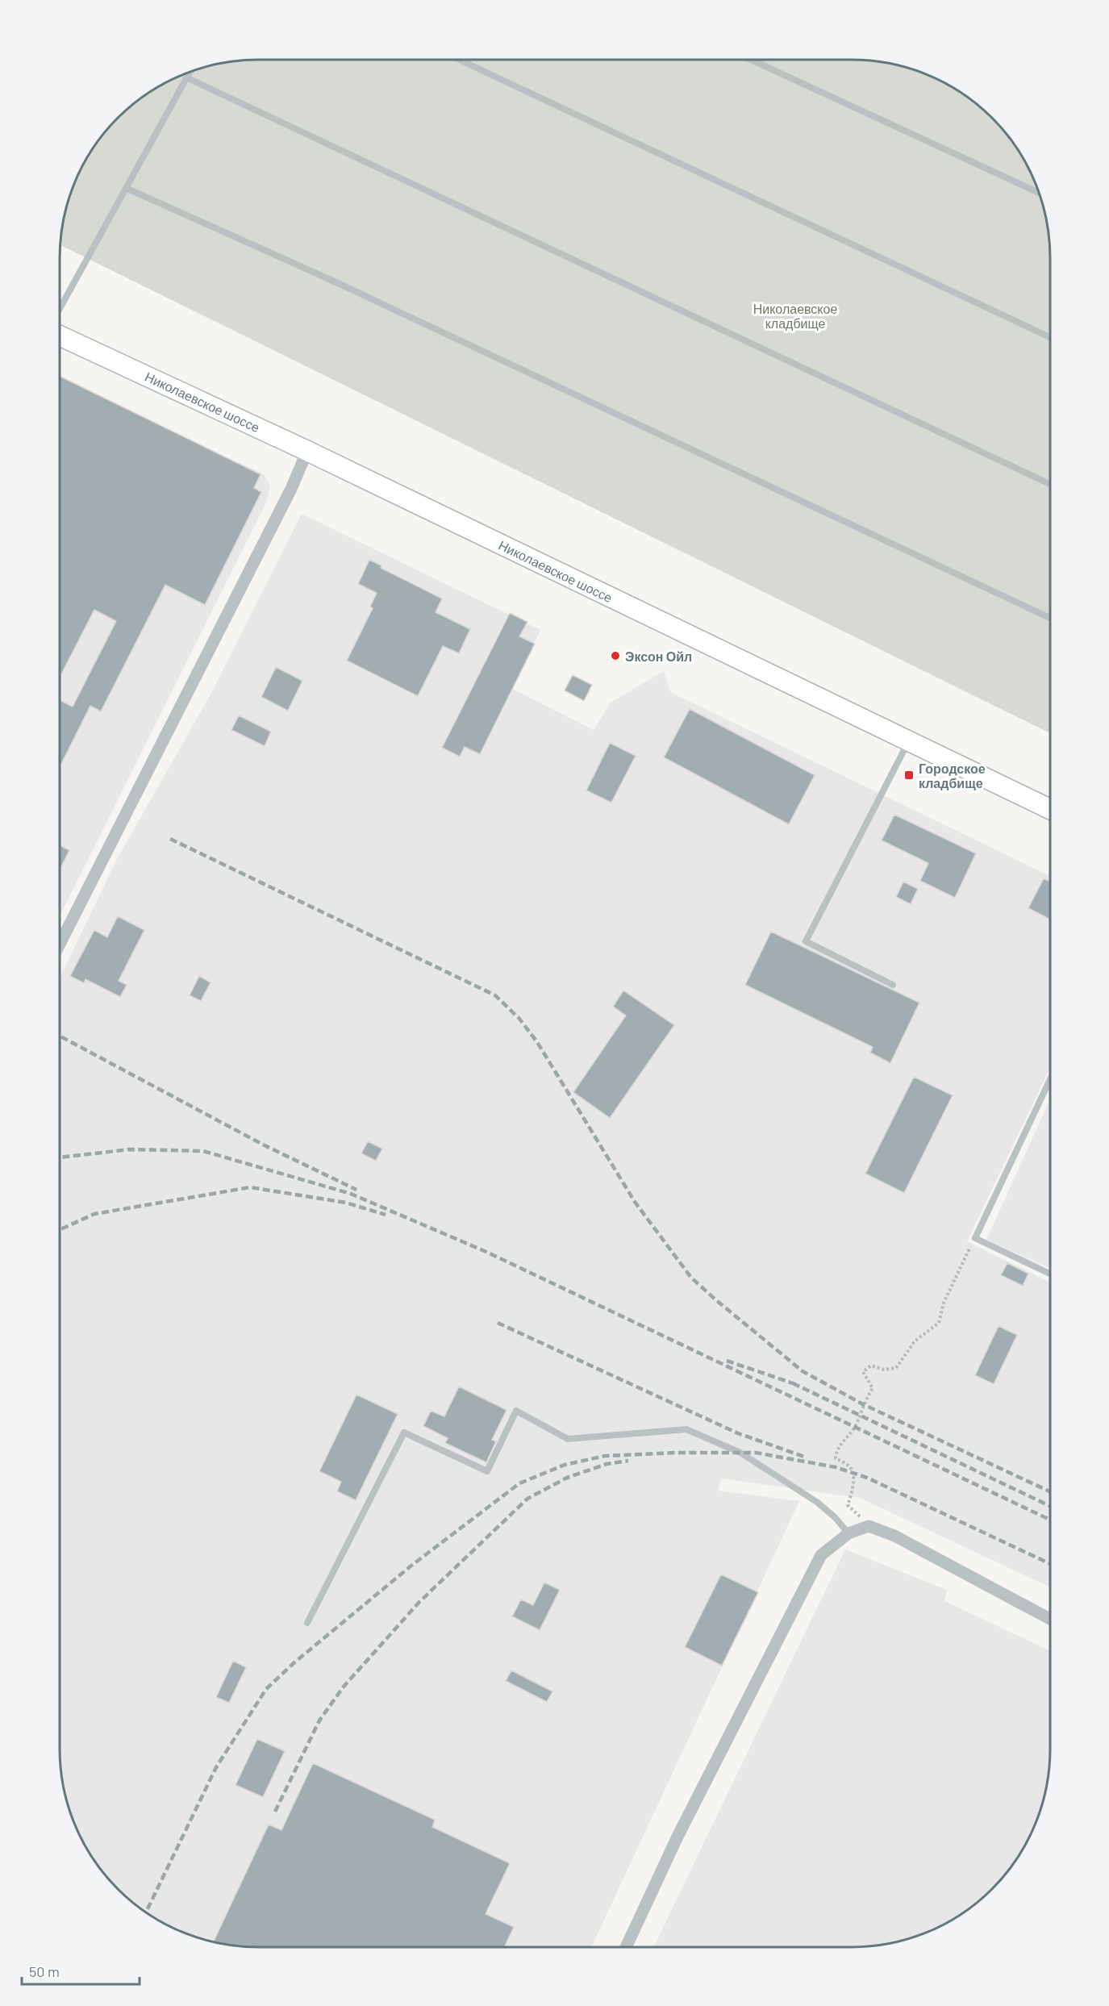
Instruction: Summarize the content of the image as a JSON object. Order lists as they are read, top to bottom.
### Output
{
  "streets": {
    "main road": ["Николаевское шоссе"]
  },
  "parks": ["Николаевское кладбище"],
  "places": {
    "other": ["Эксон Ойл"],
    "transit": ["Городское кладбище"]
  },
  "scale_bar": "50 m"
}
